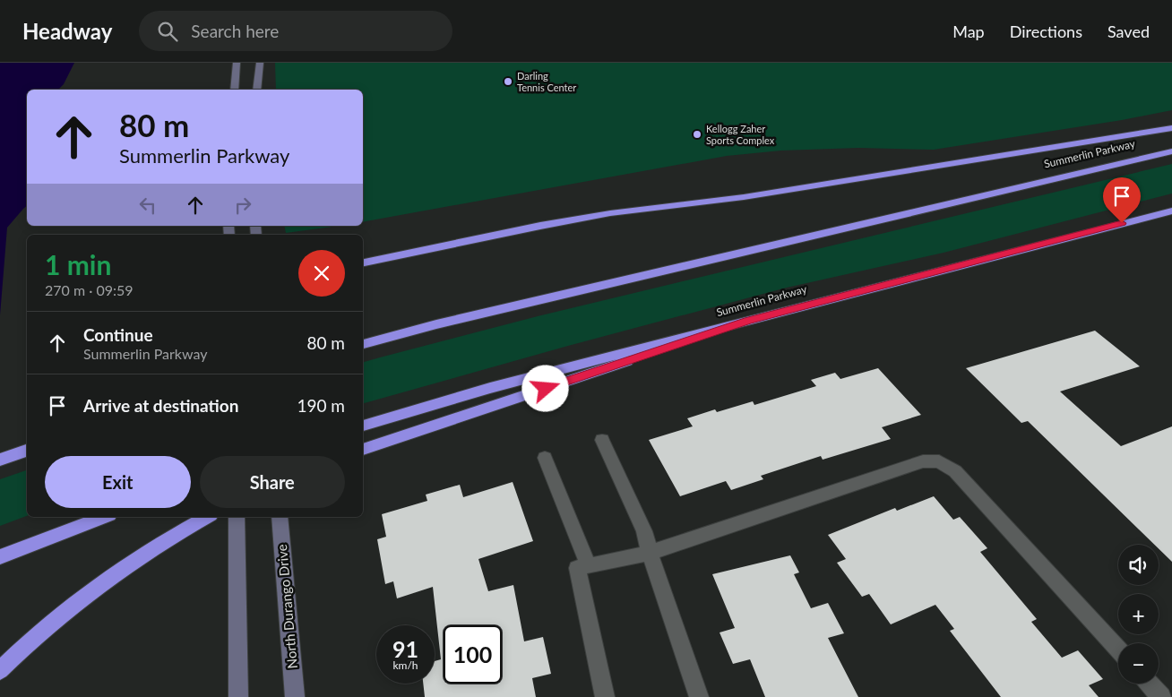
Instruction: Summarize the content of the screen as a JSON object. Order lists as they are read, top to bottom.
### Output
{
  "streets": {
    "highway": ["Summerlin Parkway"],
    "main road": ["North Durango Drive"]
  },
  "places": ["Darling Tennis Center", "Kellogg Zaher Sports Complex"],
  "page": {
    "header": "Headway",
    "search": "Search here",
    "nav": ["Map", "Directions", "Saved"],
    "turn": ["80 m", "Summerlin Parkway"],
    "heading": ["1 min", "270 m · 09:59"],
    "list": [
      {
        "name": "Continue",
        "note": "Summerlin Parkway",
        "value": "80 m"
      },
      {
        "name": "Arrive at destination",
        "value": "190 m"
      }
    ],
    "buttons": ["Exit", "Share"],
    "map_buttons": ["+", "−"],
    "speed": "91 km/h",
    "limit": "100"
  }
}
